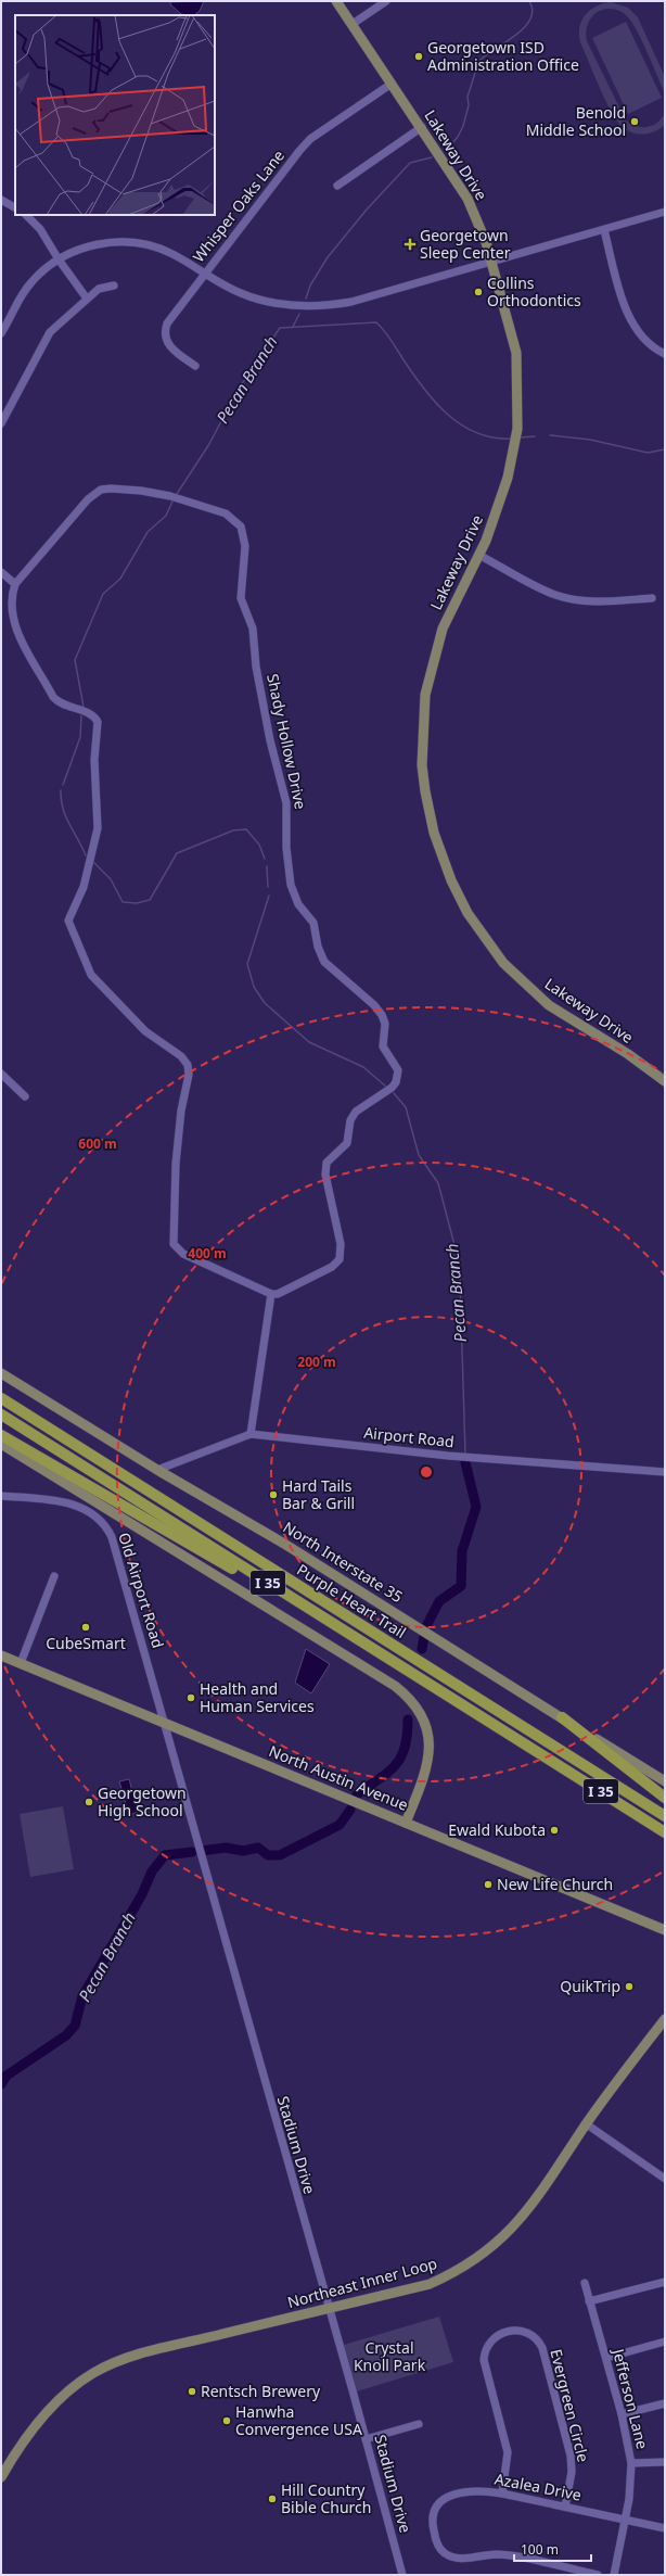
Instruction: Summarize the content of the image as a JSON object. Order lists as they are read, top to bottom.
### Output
{
  "streets": {
    "highway": ["I 35", "Purple Heart Trail"],
    "main road": [
      "Lakeway Drive",
      "North Interstate 35",
      "North Austin Avenue",
      "Northeast Inner Loop"
    ],
    "street": [
      "Whisper Oaks Lane",
      "Shady Hollow Drive",
      "Airport Road",
      "Old Airport Road",
      "Stadium Drive",
      "Jefferson Lane",
      "Evergreen Circle",
      "Azalea Drive"
    ]
  },
  "crossings": [
    ["Lakeway Drive", "Whisper Oaks Lane"],
    ["Airport Road", "North Interstate 35"],
    ["Old Airport Road", "North Austin Avenue"],
    ["Old Airport Road", "Stadium Drive"],
    ["North Austin Avenue", "Stadium Drive"],
    ["Stadium Drive", "Northeast Inner Loop"],
    ["Jefferson Lane", "Azalea Drive"],
    ["Evergreen Circle", "Azalea Drive"]
  ],
  "water": ["Pecan Branch"],
  "parks": ["Crystal Knoll Park"],
  "places": {
    "other": [
      "Georgetown ISD Administration Office",
      "Benold Middle School",
      "Collins Orthodontics",
      "Hard Tails Bar & Grill",
      "CubeSmart",
      "Health and Human Services",
      "Georgetown High School",
      "Ewald Kubota",
      "New Life Church",
      "QuikTrip",
      "Rentsch Brewery",
      "Hanwha Convergence USA",
      "Hill Country Bible Church"
    ],
    "health": ["Georgetown Sleep Center"]
  },
  "scale_bar": "100 m",
  "rings": ["600 m", "400 m", "200 m"]
}
